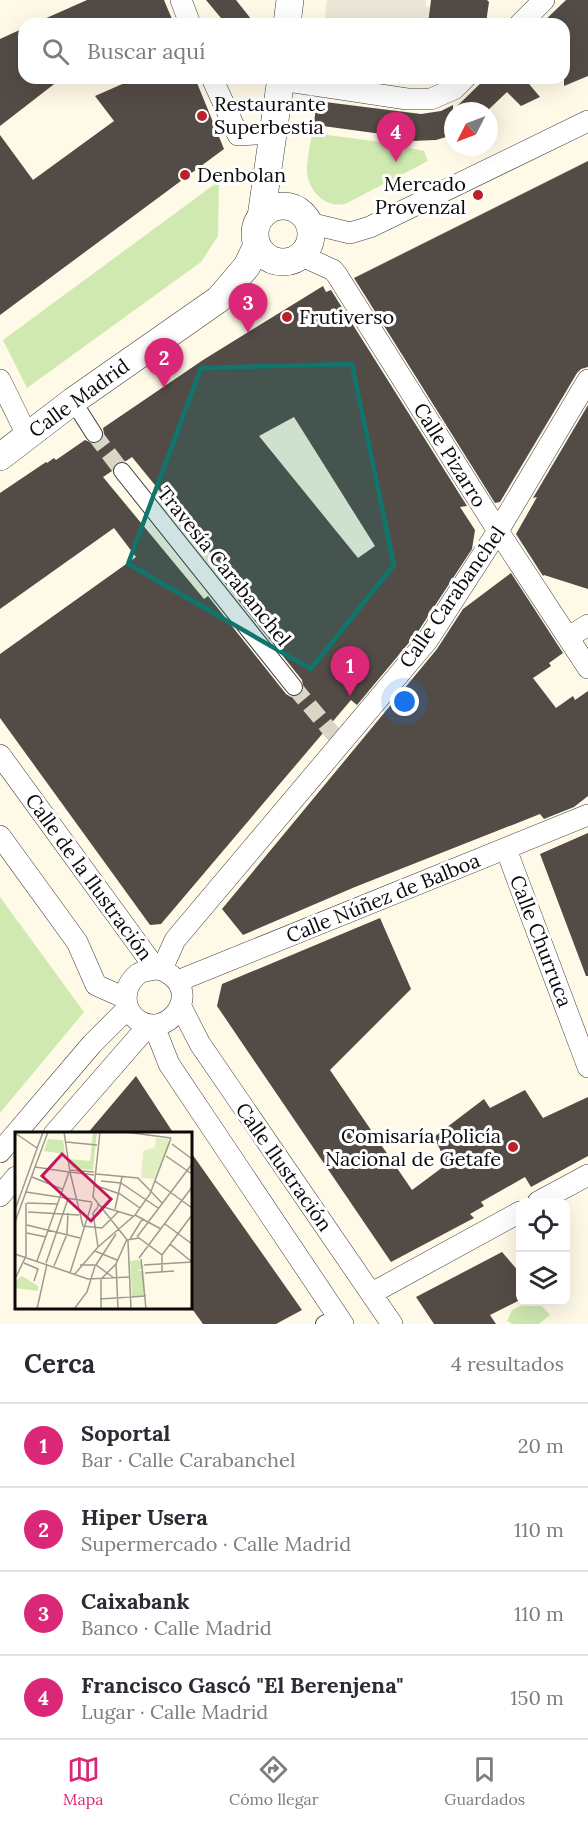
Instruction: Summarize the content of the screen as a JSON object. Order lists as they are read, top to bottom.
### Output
{
  "streets": {
    "street": [
      "Calle Madrid",
      "Calle Pizarro",
      "Travesía Carabanchel",
      "Calle Carabanchel",
      "Calle de la Ilustración",
      "Calle Núñez de Balboa",
      "Calle Churruca",
      "Calle Ilustración"
    ]
  },
  "crossings": [
    ["Calle Madrid", "Calle Pizarro"],
    ["Calle Pizarro", "Calle Carabanchel"],
    ["Calle Carabanchel", "Calle de la Ilustración"],
    ["Calle Carabanchel", "Calle Núñez de Balboa"],
    ["Calle Carabanchel", "Calle Ilustración"],
    ["Calle de la Ilustración", "Calle Núñez de Balboa"],
    ["Calle de la Ilustración", "Calle Ilustración"],
    ["Calle Núñez de Balboa", "Calle Churruca"],
    ["Calle Núñez de Balboa", "Calle Ilustración"]
  ],
  "places": [
    "Restaurante Superbestia",
    "Denbolan",
    "Mercado Provenzal",
    "Frutiverso",
    "Comisaría Policía Nacional de Getafe"
  ],
  "north": "bottom left",
  "page": {
    "search": "Buscar aquí",
    "pins": [
      "4",
      "3",
      "2",
      "1"
    ],
    "heading": ["Cerca", "4 resultados"],
    "list": [
      {
        "mark": "1",
        "name": "Soportal",
        "note": "Bar · Calle Carabanchel",
        "value": "20 m"
      },
      {
        "mark": "2",
        "name": "Hiper Usera",
        "note": "Supermercado · Calle Madrid",
        "value": "110 m"
      },
      {
        "mark": "3",
        "name": "Caixabank",
        "note": "Banco · Calle Madrid",
        "value": "110 m"
      },
      {
        "mark": "4",
        "name": "Francisco Gascó \"El Berenjena\"",
        "note": "Lugar · Calle Madrid",
        "value": "150 m"
      }
    ],
    "nav": ["Mapa", "Cómo llegar", "Guardados"]
  }
}
